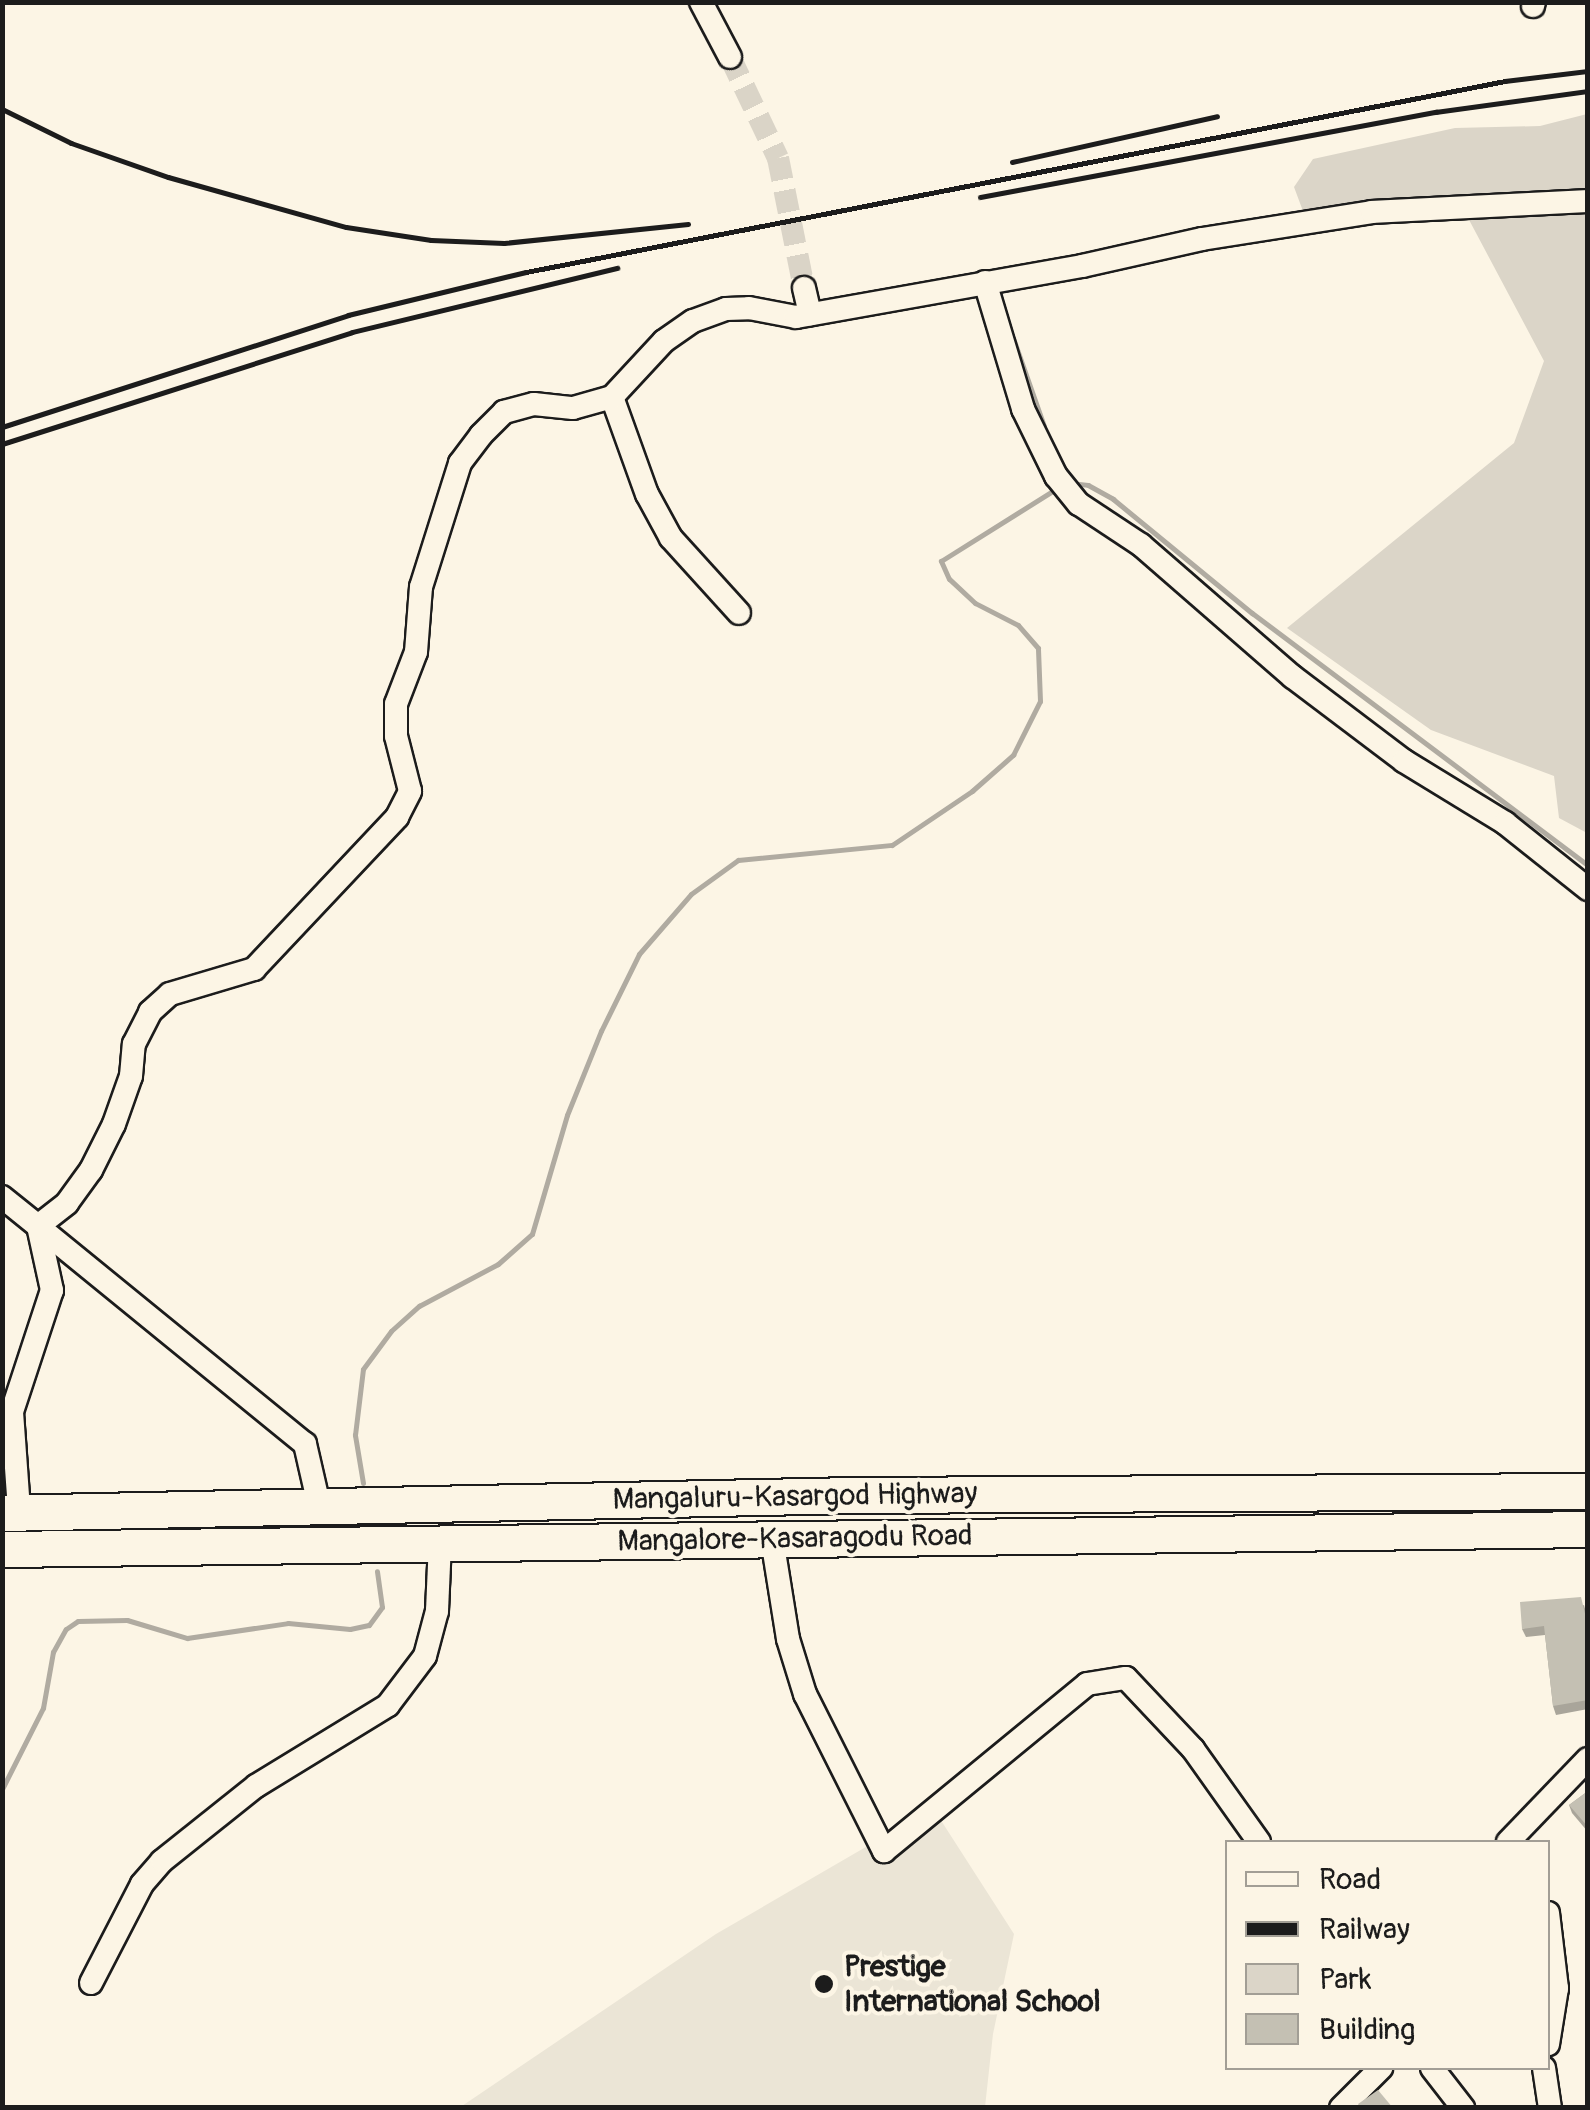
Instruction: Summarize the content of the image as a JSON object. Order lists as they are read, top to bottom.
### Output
{
  "streets": {
    "highway": ["Mangaluru-Kasargod Highway", "Mangalore-Kasaragodu Road"]
  },
  "places": ["Prestige International School"],
  "legend": [
    "Road",
    "Railway",
    "Park",
    "Building"
  ]
}
